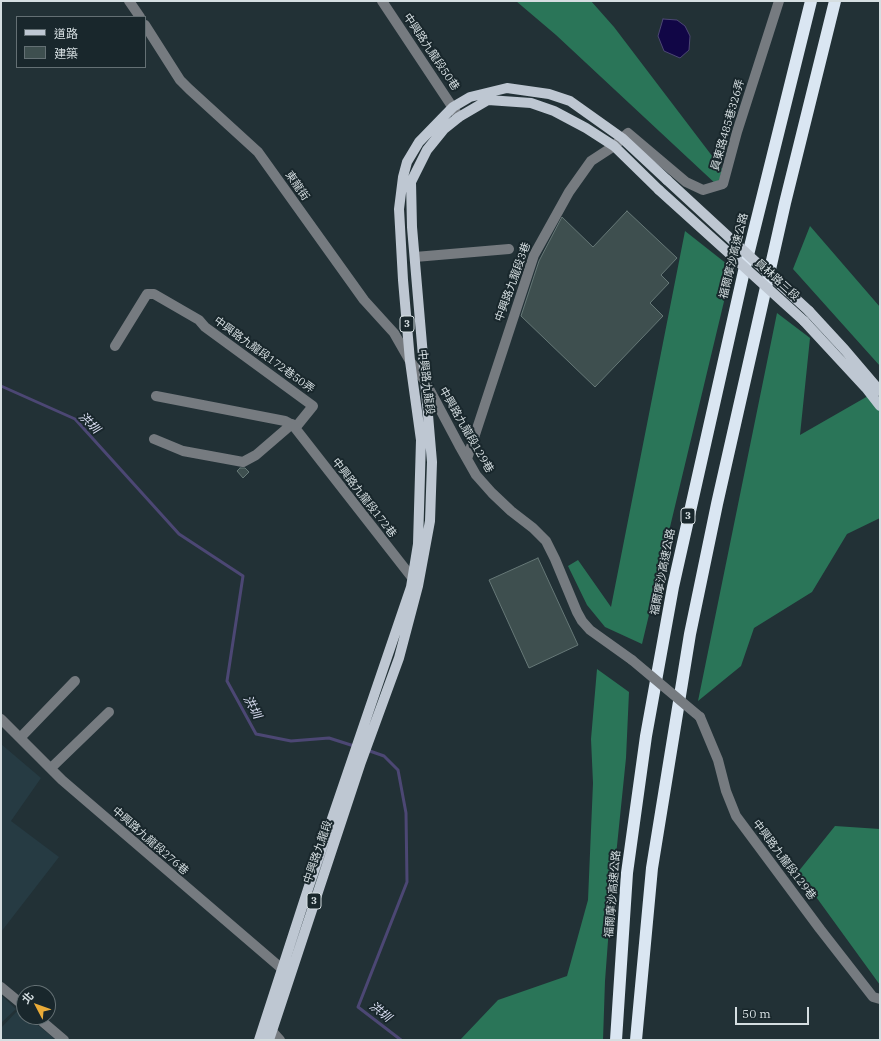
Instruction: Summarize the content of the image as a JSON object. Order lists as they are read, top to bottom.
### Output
{
  "streets": {
    "highway": ["福爾摩沙高速公路", "3"],
    "main road": ["員林路三段", "中興路九龍段"],
    "street": [
      "中興路九龍段50巷",
      "員東路485巷326弄",
      "東龍街",
      "中興路九龍段3巷",
      "中興路九龍段172巷50弄",
      "中興路九龍段129巷",
      "中興路九龍段172巷",
      "中興路九龍段276巷"
    ]
  },
  "crossings": [
    ["中興路九龍段50巷", "中興路九龍段"],
    ["員東路485巷326弄", "員林路三段"],
    ["員東路485巷326弄", "中興路九龍段3巷"],
    ["員東路485巷326弄", "中興路九龍段"],
    ["東龍街", "中興路九龍段"],
    ["東龍街", "中興路九龍段129巷"],
    ["員林路三段", "中興路九龍段3巷"],
    ["員林路三段", "中興路九龍段"],
    ["中興路九龍段3巷", "中興路九龍段"],
    ["中興路九龍段3巷", "中興路九龍段129巷"],
    ["中興路九龍段172巷50弄", "中興路九龍段172巷"],
    ["中興路九龍段", "中興路九龍段129巷"],
    ["中興路九龍段", "中興路九龍段172巷"],
    ["中興路九龍段", "中興路九龍段276巷"]
  ],
  "water": ["洪圳"],
  "legend": ["道路", "建築"],
  "scale_bar": "50 m",
  "north": "top left"
}
